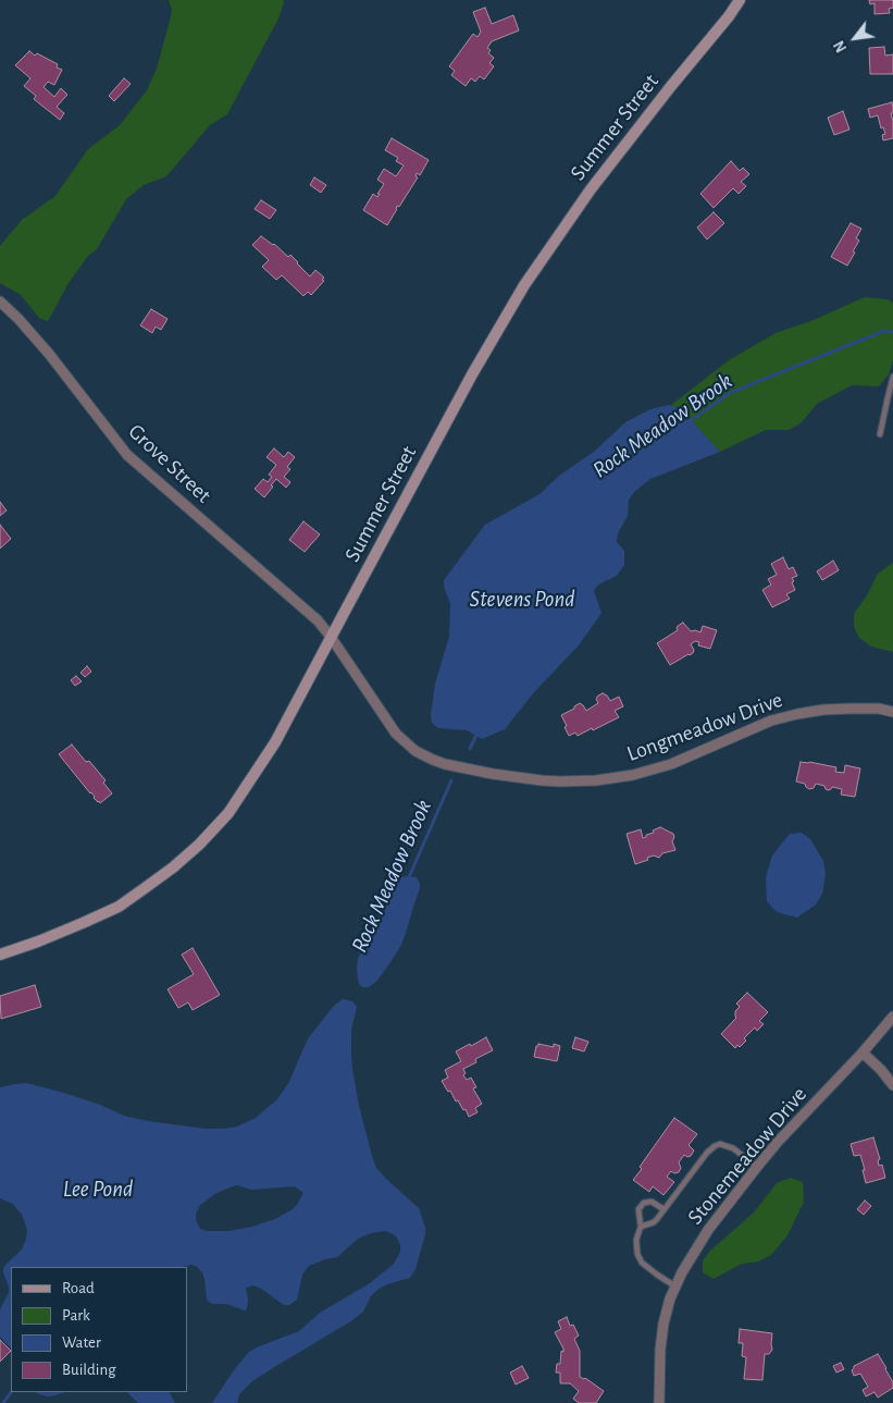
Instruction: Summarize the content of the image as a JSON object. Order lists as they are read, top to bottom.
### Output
{
  "streets": {
    "main road": ["Summer Street"],
    "street": ["Grove Street", "Longmeadow Drive", "Stonemeadow Drive"]
  },
  "crossings": [
    ["Summer Street", "Grove Street"],
    ["Summer Street", "Longmeadow Drive"],
    ["Grove Street", "Longmeadow Drive"]
  ],
  "water": ["Rock Meadow Brook", "Stevens Pond", "Lee Pond"],
  "legend": [
    "Road",
    "Park",
    "Water",
    "Building"
  ],
  "north": "bottom left"
}
